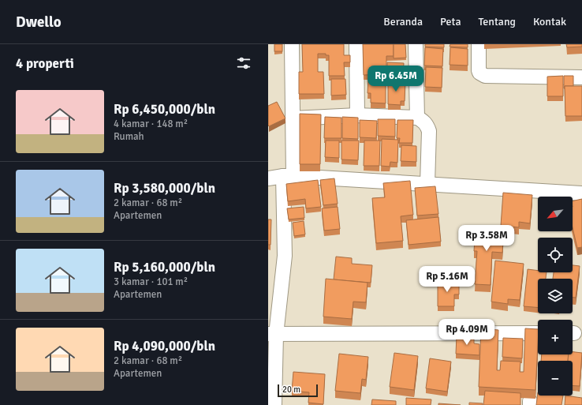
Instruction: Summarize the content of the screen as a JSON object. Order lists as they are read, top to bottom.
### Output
{
  "scale_bar": "20 m",
  "north": "bottom left",
  "page": {
    "header": "Dwello",
    "nav": [
      "Beranda",
      "Peta",
      "Tentang",
      "Kontak"
    ],
    "heading": "4 properti",
    "price": [
      "Rp 6.45M",
      "Rp 3.58M",
      "Rp 5.16M",
      "Rp 4.09M"
    ],
    "list": [
      {
        "name": "Rp 6,450,000/bln",
        "note": "4 kamar · 148 m² · Rumah"
      },
      {
        "name": "Rp 3,580,000/bln",
        "note": "2 kamar · 68 m² · Apartemen"
      },
      {
        "name": "Rp 5,160,000/bln",
        "note": "3 kamar · 101 m² · Apartemen"
      },
      {
        "name": "Rp 4,090,000/bln",
        "note": "2 kamar · 68 m² · Apartemen"
      }
    ],
    "map_buttons": ["+", "−"],
    "scale": "20 m"
  }
}
